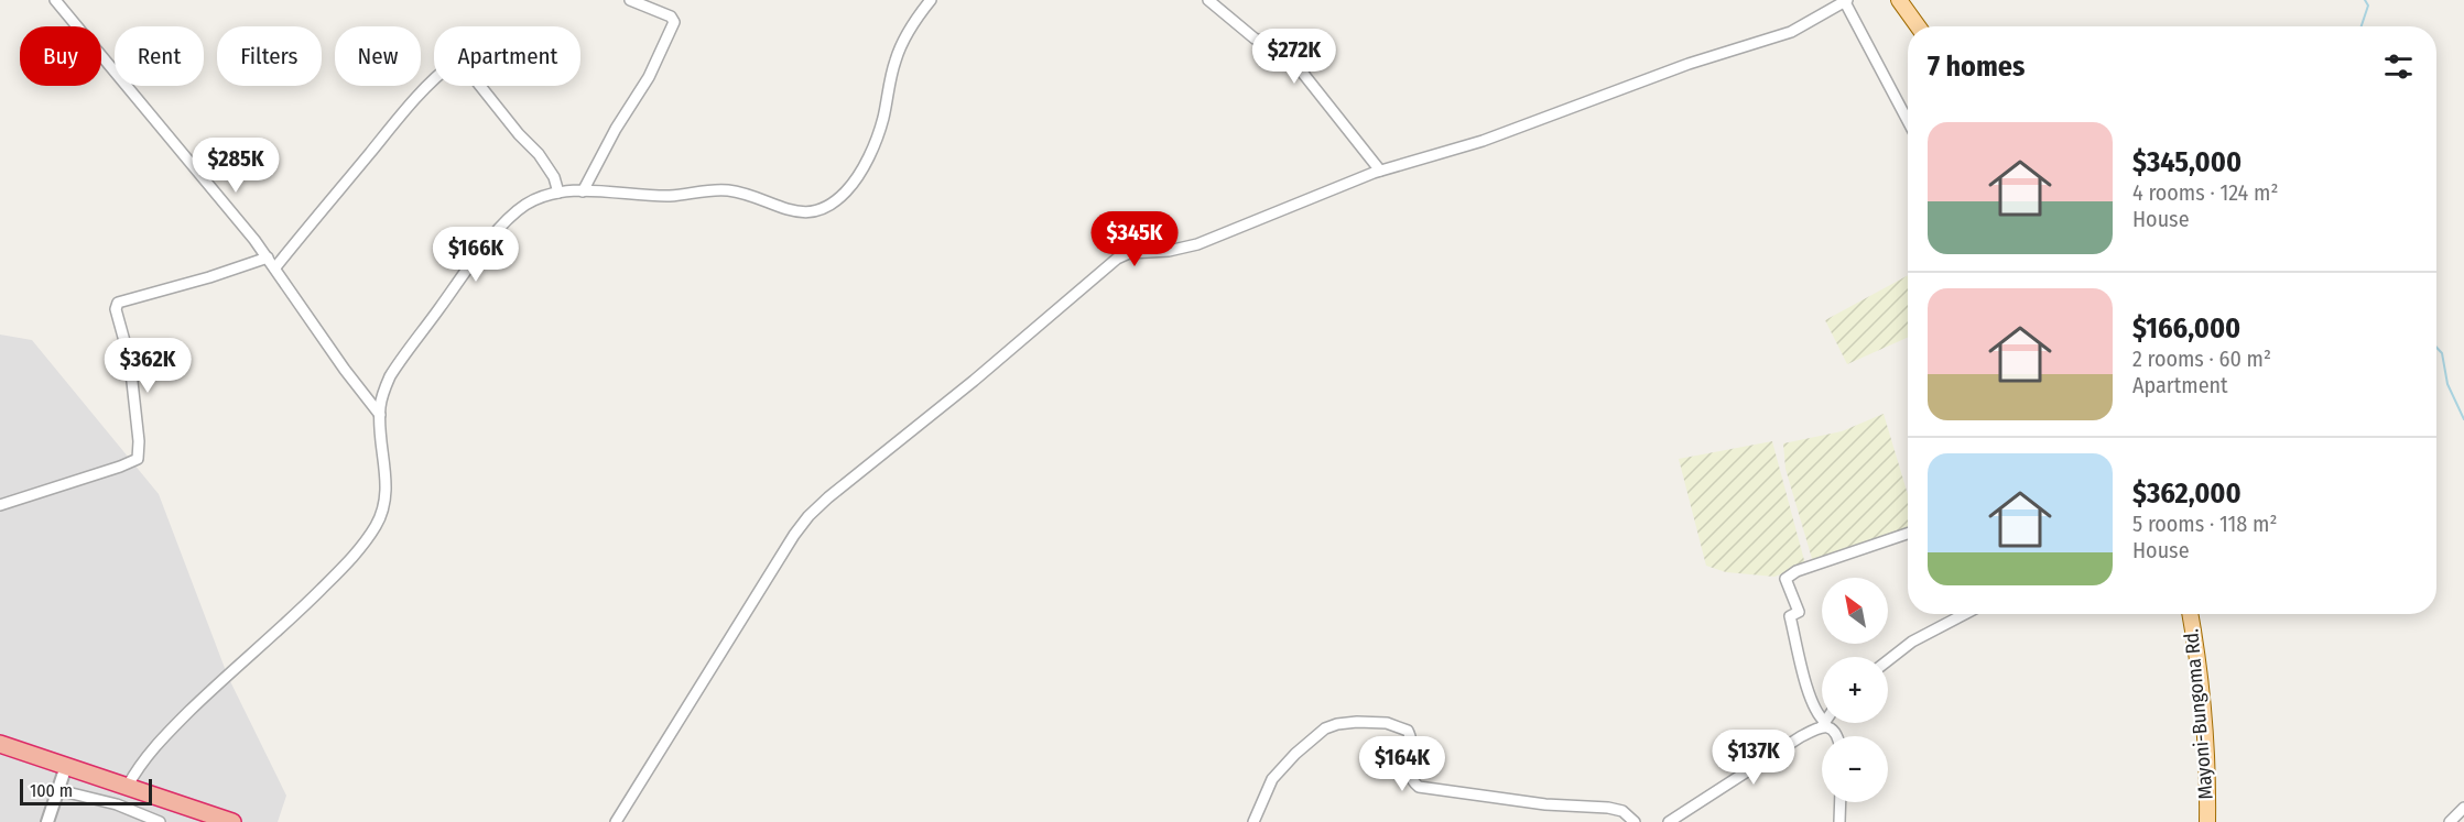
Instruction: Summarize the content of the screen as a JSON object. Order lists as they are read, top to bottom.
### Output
{
  "streets": {
    "main road": ["Mayoni-Bungoma Rd."]
  },
  "scale_bar": "100 m",
  "north": "top left",
  "page": {
    "chip": [
      "Buy",
      "Rent",
      "Filters",
      "New",
      "Apartment"
    ],
    "heading": "7 homes",
    "price": [
      "$272K",
      "$285K",
      "$345K",
      "$166K",
      "$362K",
      "$137K",
      "$164K"
    ],
    "list": [
      {
        "name": "$345,000",
        "note": "4 rooms · 124 m² · House"
      },
      {
        "name": "$166,000",
        "note": "2 rooms · 60 m² · Apartment"
      },
      {
        "name": "$362,000",
        "note": "5 rooms · 118 m² · House"
      }
    ],
    "map_buttons": ["+", "−"],
    "scale": "100 m"
  }
}
